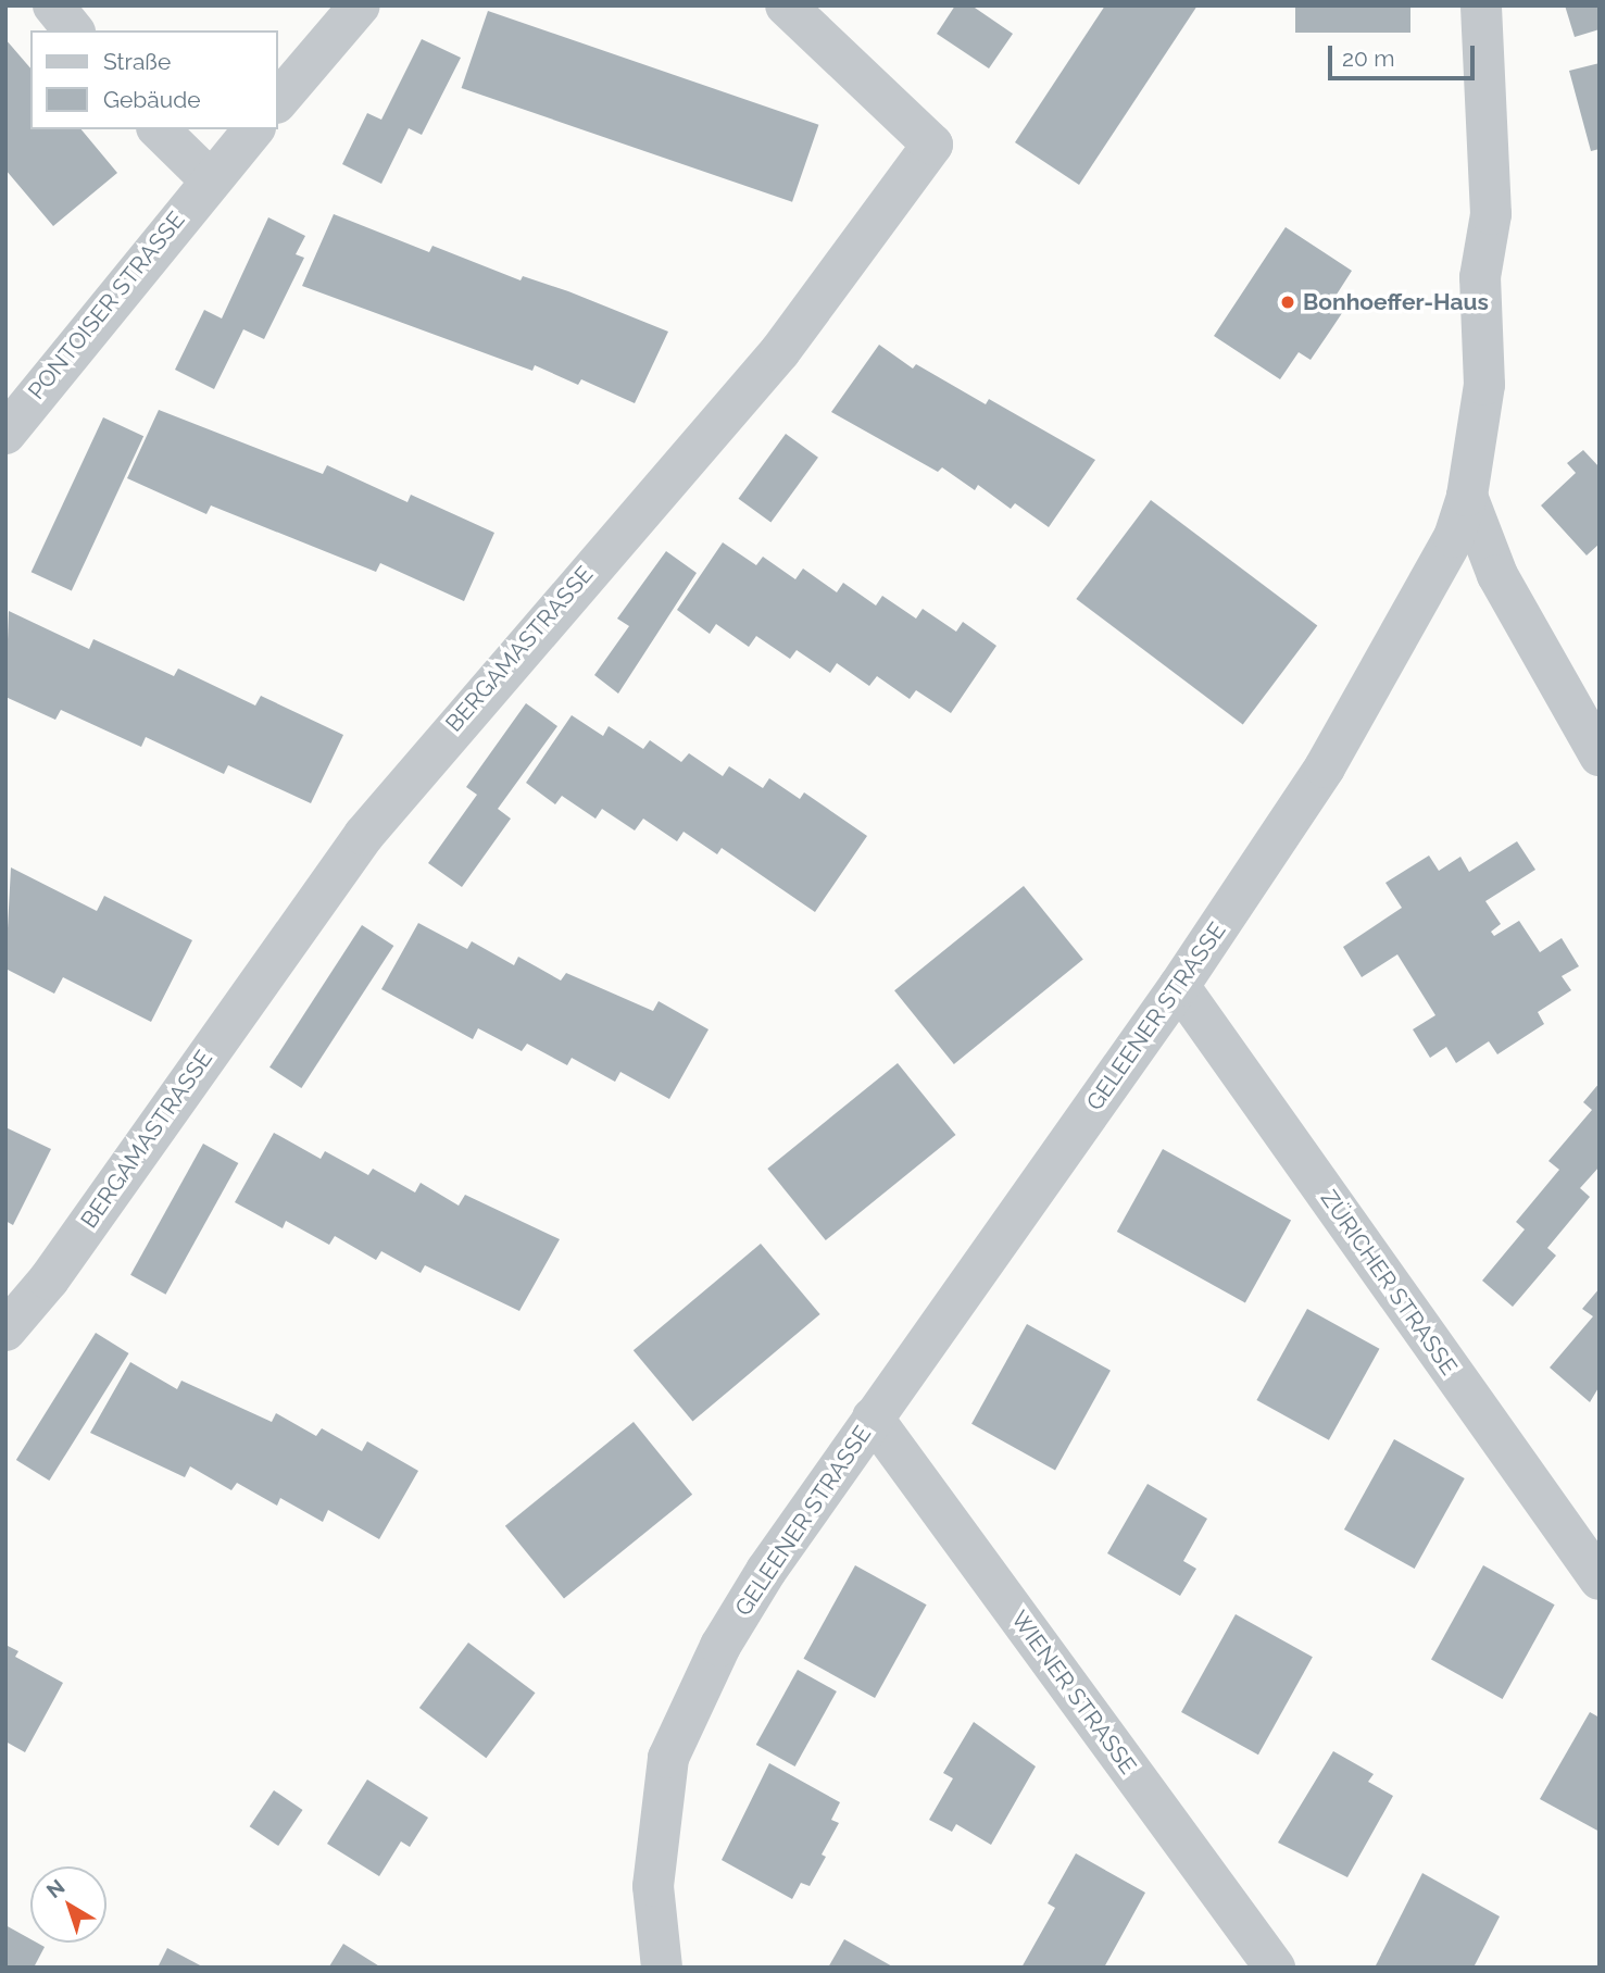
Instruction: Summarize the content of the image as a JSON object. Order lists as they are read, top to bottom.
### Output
{
  "streets": {
    "street": [
      "PONTOISER STRASSE",
      "BERGAMASTRASSE",
      "GELEENER STRASSE",
      "ZÜRICHER STRASSE",
      "WIENER STRASSE"
    ]
  },
  "crossings": [
    ["GELEENER STRASSE", "ZÜRICHER STRASSE"],
    ["GELEENER STRASSE", "WIENER STRASSE"]
  ],
  "places": ["Bonhoeffer-Haus"],
  "legend": ["Straße", "Gebäude"],
  "scale_bar": "20 m",
  "north": "top left"
}
